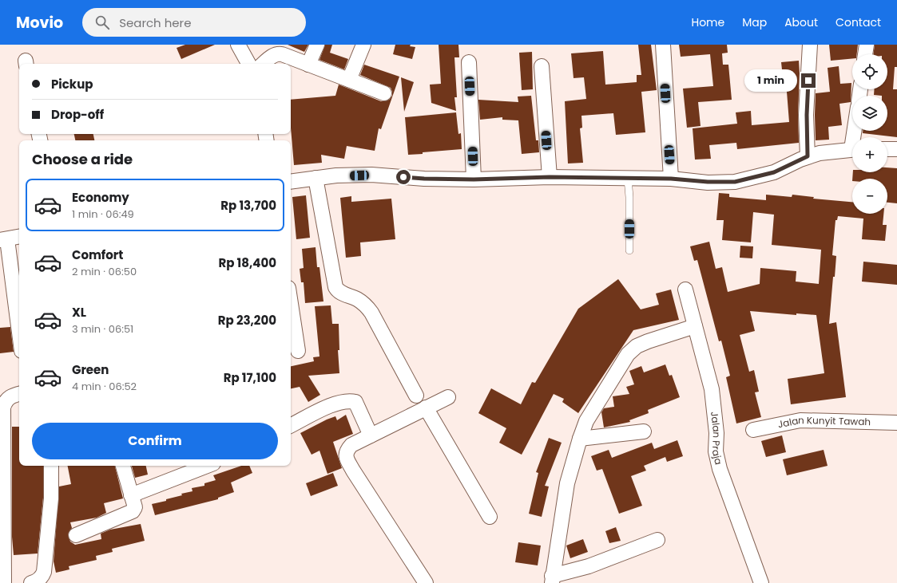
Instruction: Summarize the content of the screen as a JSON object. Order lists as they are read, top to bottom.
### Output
{
  "streets": {
    "street": ["Jalan Kunyit Tawah", "Jalan Praja"]
  },
  "page": {
    "header": "Movio",
    "search": "Search here",
    "nav": [
      "Home",
      "Map",
      "About",
      "Contact"
    ],
    "map_buttons": ["+", "−"],
    "banner": ["Pickup", "Drop-off"],
    "bubble": "1 min",
    "heading": "Choose a ride",
    "list": [
      {
        "name": "Economy",
        "note": "1 min · 06:49",
        "value": "Rp 13,700"
      },
      {
        "name": "Comfort",
        "note": "2 min · 06:50",
        "value": "Rp 18,400"
      },
      {
        "name": "XL",
        "note": "3 min · 06:51",
        "value": "Rp 23,200"
      },
      {
        "name": "Green",
        "note": "4 min · 06:52",
        "value": "Rp 17,100"
      }
    ],
    "buttons": "Confirm"
  }
}
